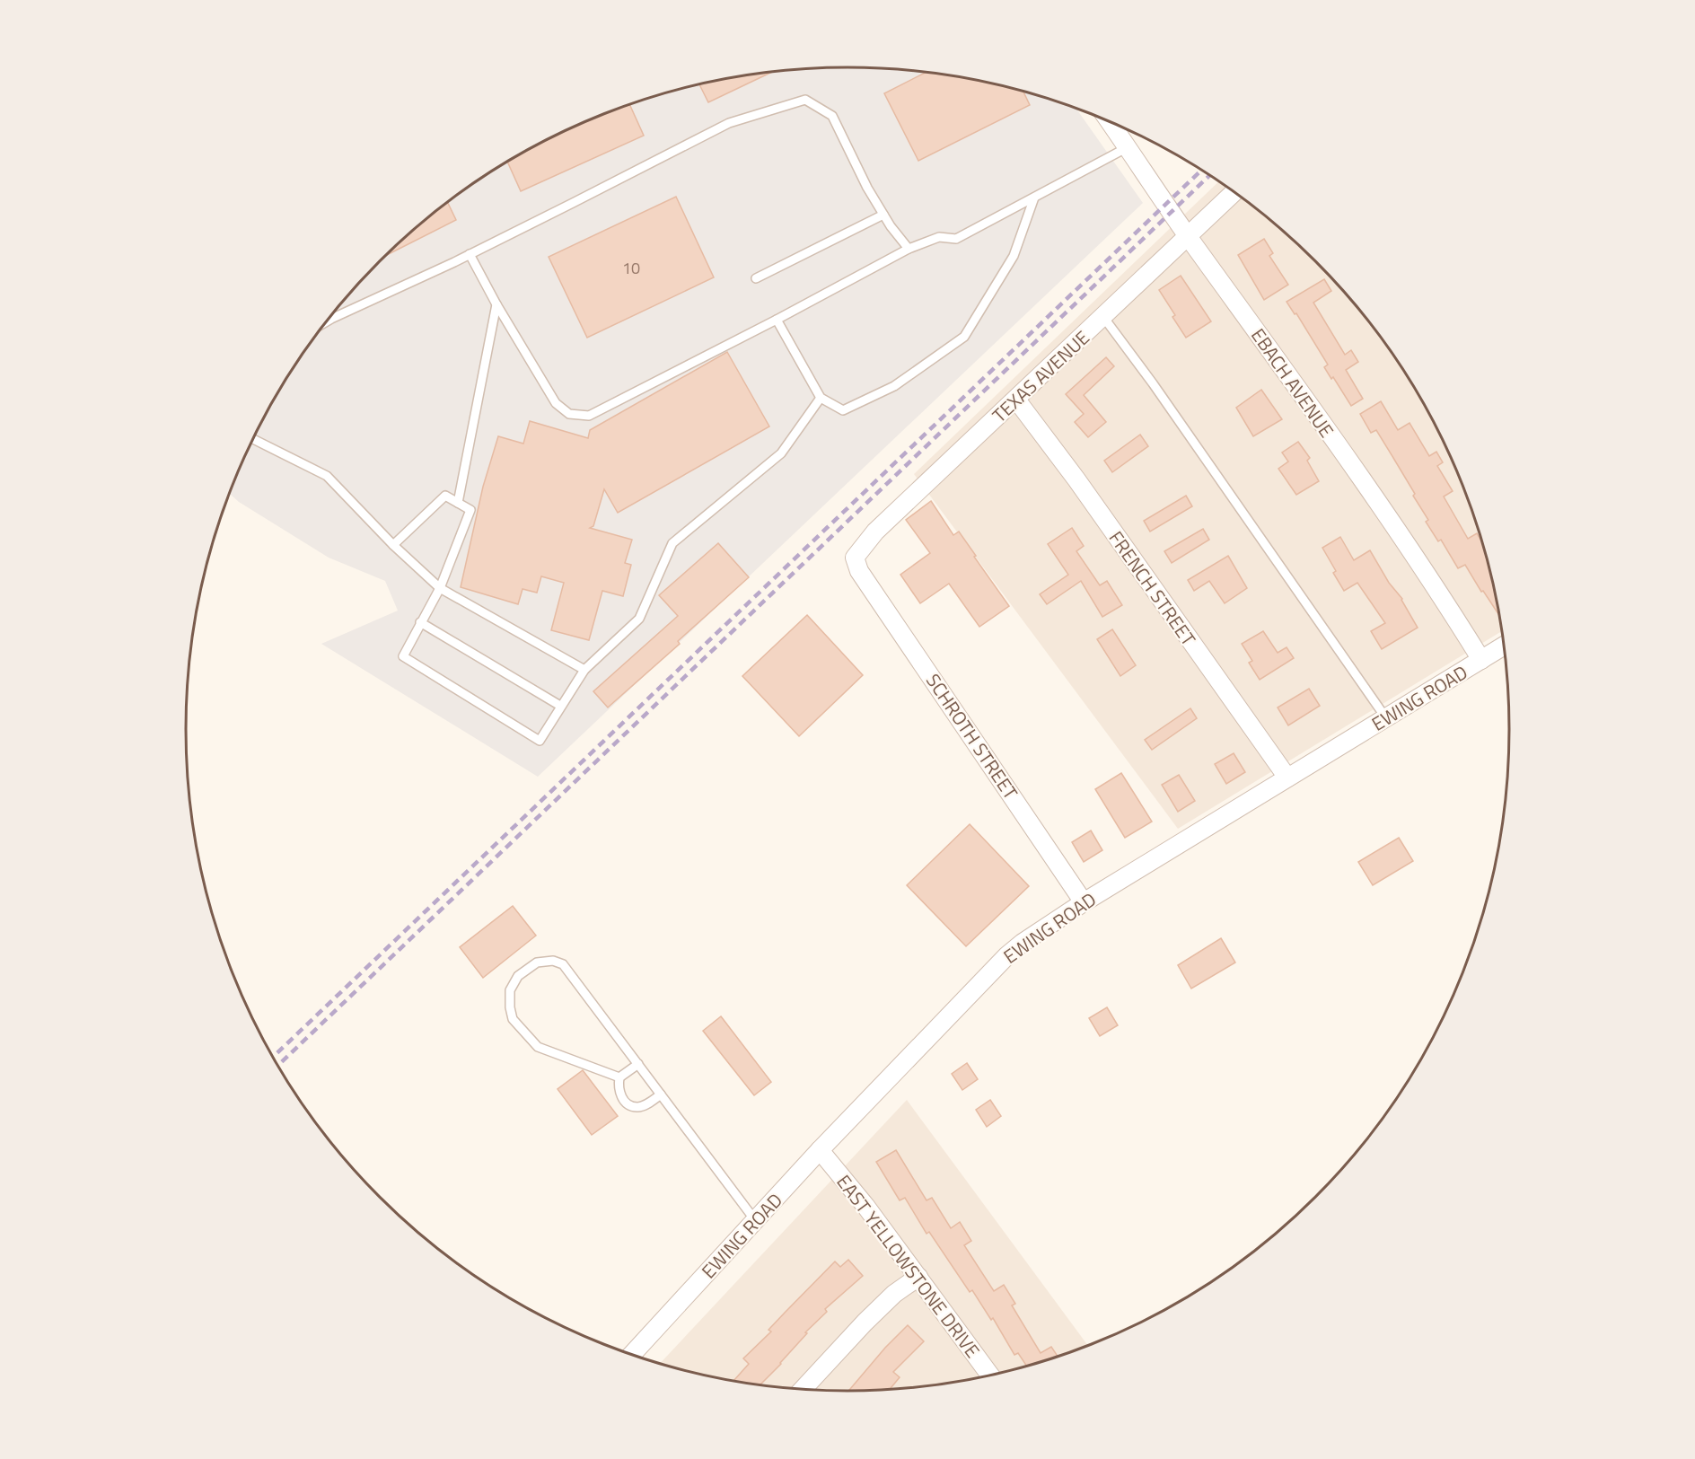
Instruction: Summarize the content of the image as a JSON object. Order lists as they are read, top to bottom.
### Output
{
  "streets": {
    "street": [
      "TEXAS AVENUE",
      "EBACH AVENUE",
      "FRENCH STREET",
      "EWING ROAD",
      "SCHROTH STREET",
      "EAST YELLOWSTONE DRIVE"
    ]
  },
  "crossings": [
    ["TEXAS AVENUE", "EBACH AVENUE"],
    ["TEXAS AVENUE", "FRENCH STREET"],
    ["TEXAS AVENUE", "SCHROTH STREET"],
    ["EBACH AVENUE", "EWING ROAD"],
    ["FRENCH STREET", "EWING ROAD"],
    ["EWING ROAD", "SCHROTH STREET"],
    ["EWING ROAD", "EAST YELLOWSTONE DRIVE"]
  ],
  "house_numbers": ["10"]
}
